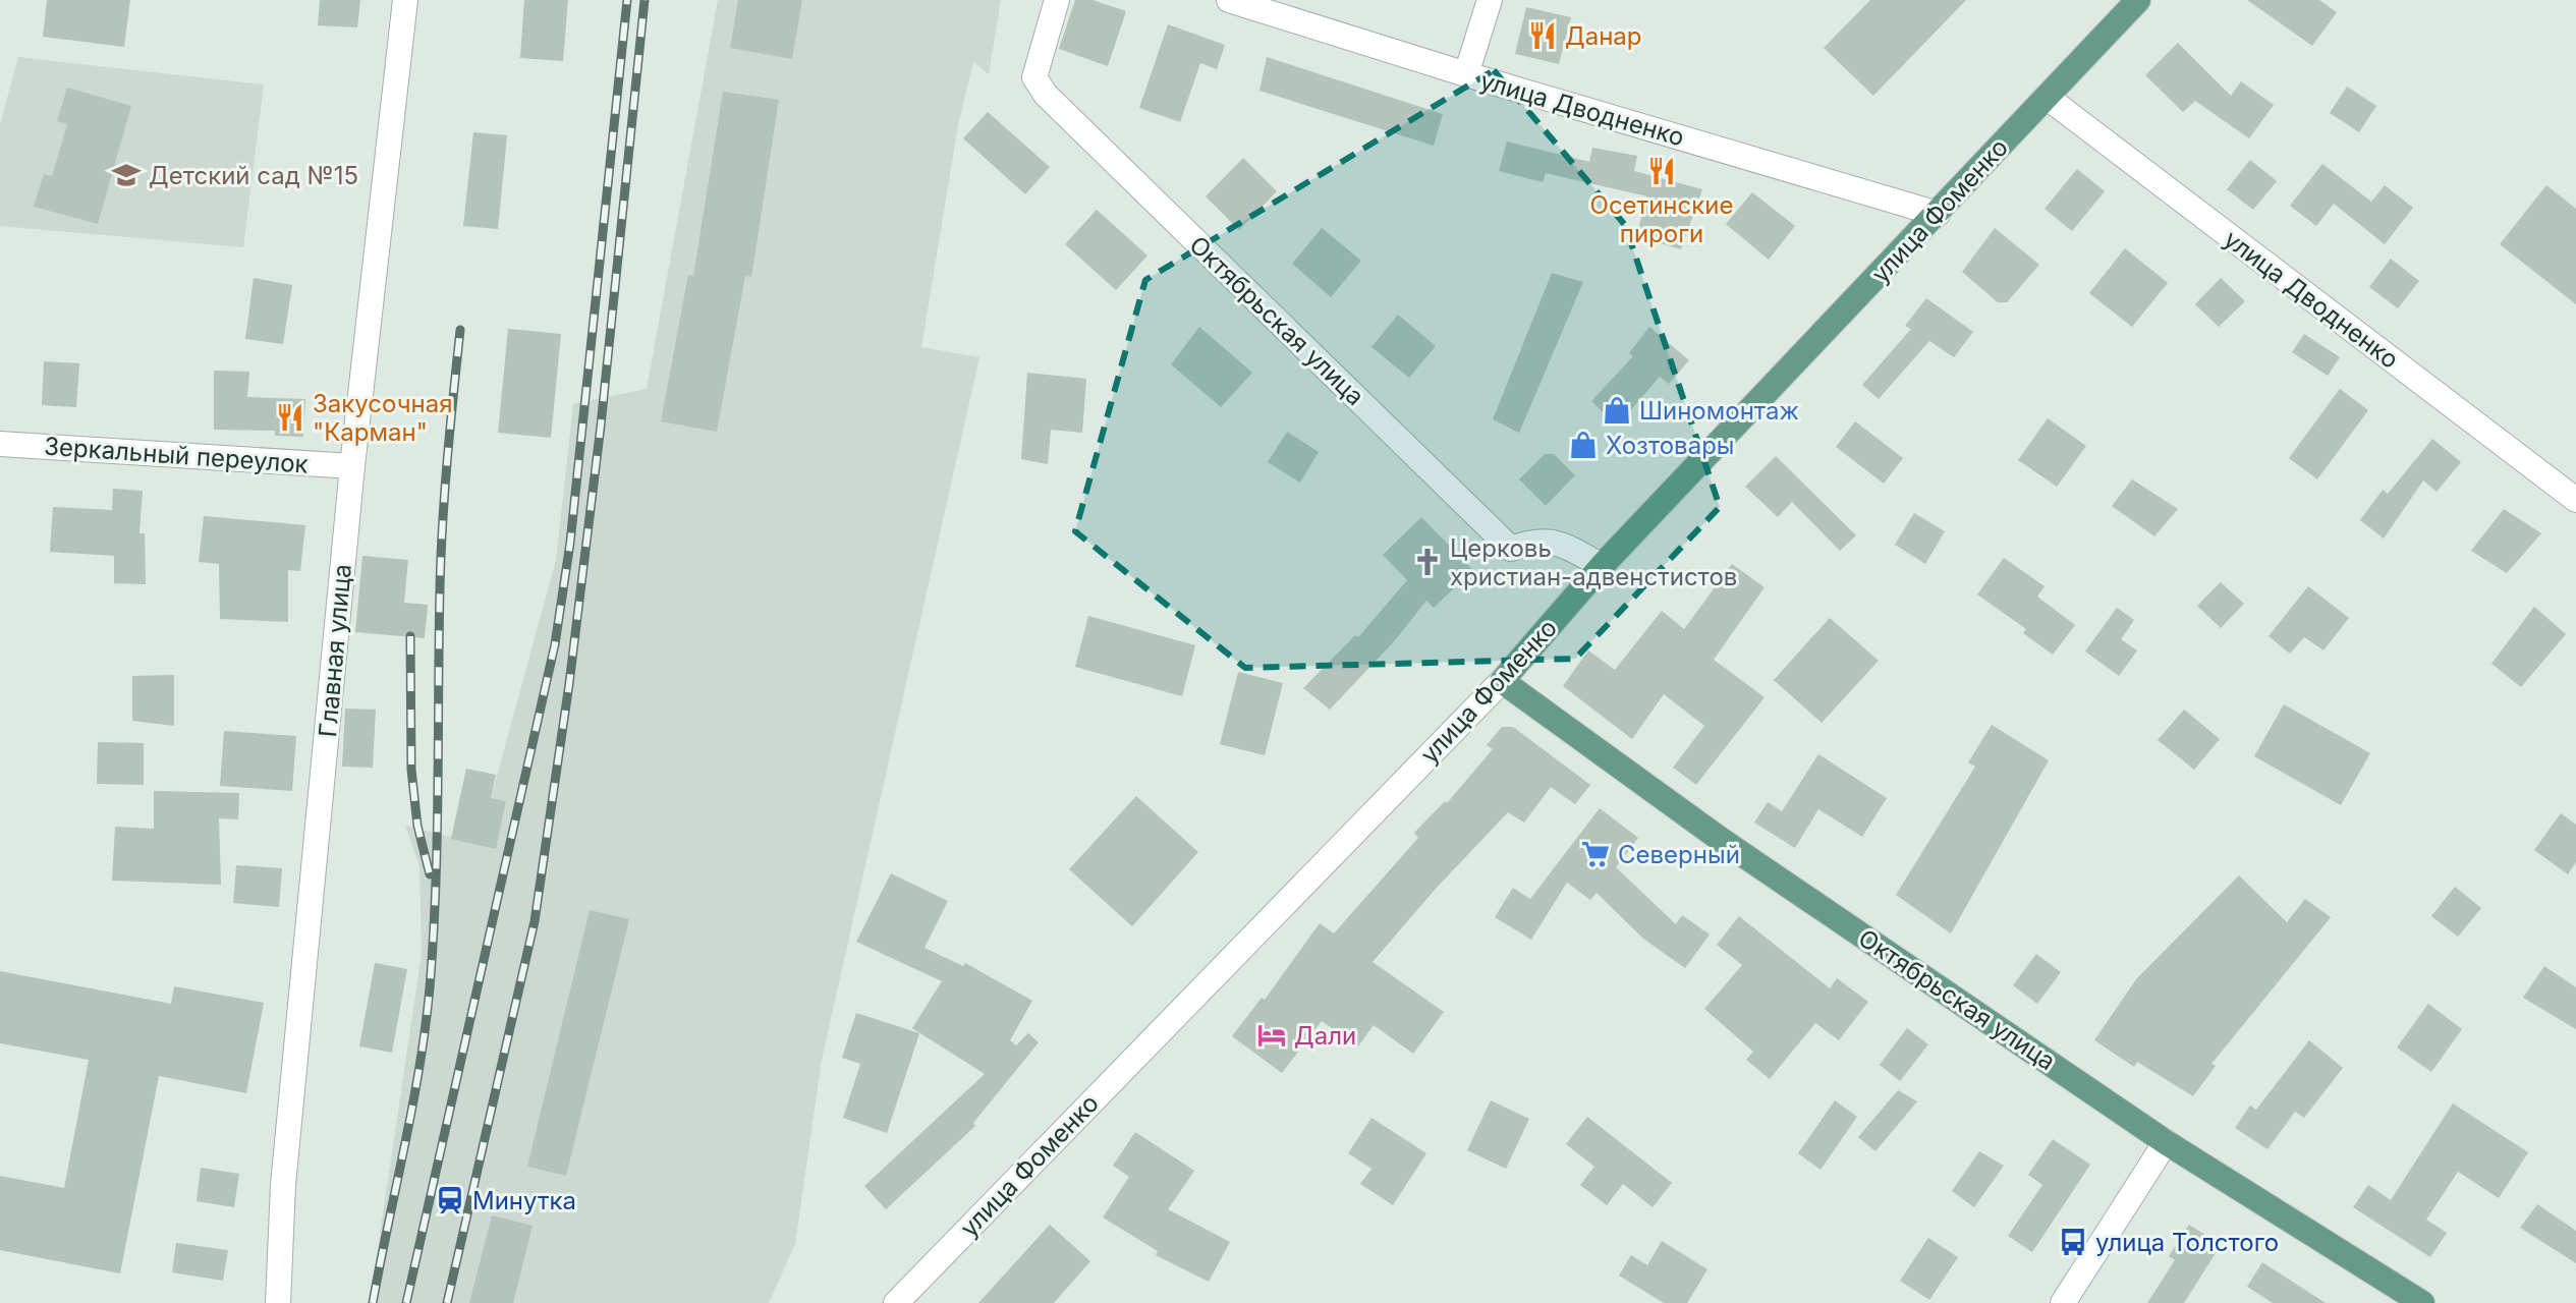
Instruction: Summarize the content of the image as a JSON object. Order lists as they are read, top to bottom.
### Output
{
  "streets": {
    "main road": ["улица Фоменко", "Октябрьская улица"],
    "street": ["улица Дводненко", "Зеркальный переулок", "Главная улица"]
  },
  "crossings": [
    ["улица Дводненко", "улица Фоменко"],
    ["улица Фоменко", "Октябрьская улица"],
    ["Зеркальный переулок", "Главная улица"]
  ],
  "places": {
    "restaurant": ["Данар", "Осетинские пироги", "Закусочная \"Карман\""],
    "school or university": ["Детский сад №15"],
    "shop": ["Шиномонтаж", "Хозтовары"],
    "church": ["Церковь христиан-адвенстистов"],
    "supermarket": ["Северный"],
    "hotel": ["Дали"],
    "station": ["Минутка"],
    "bus stop": ["улица Толстого"]
  }
}
